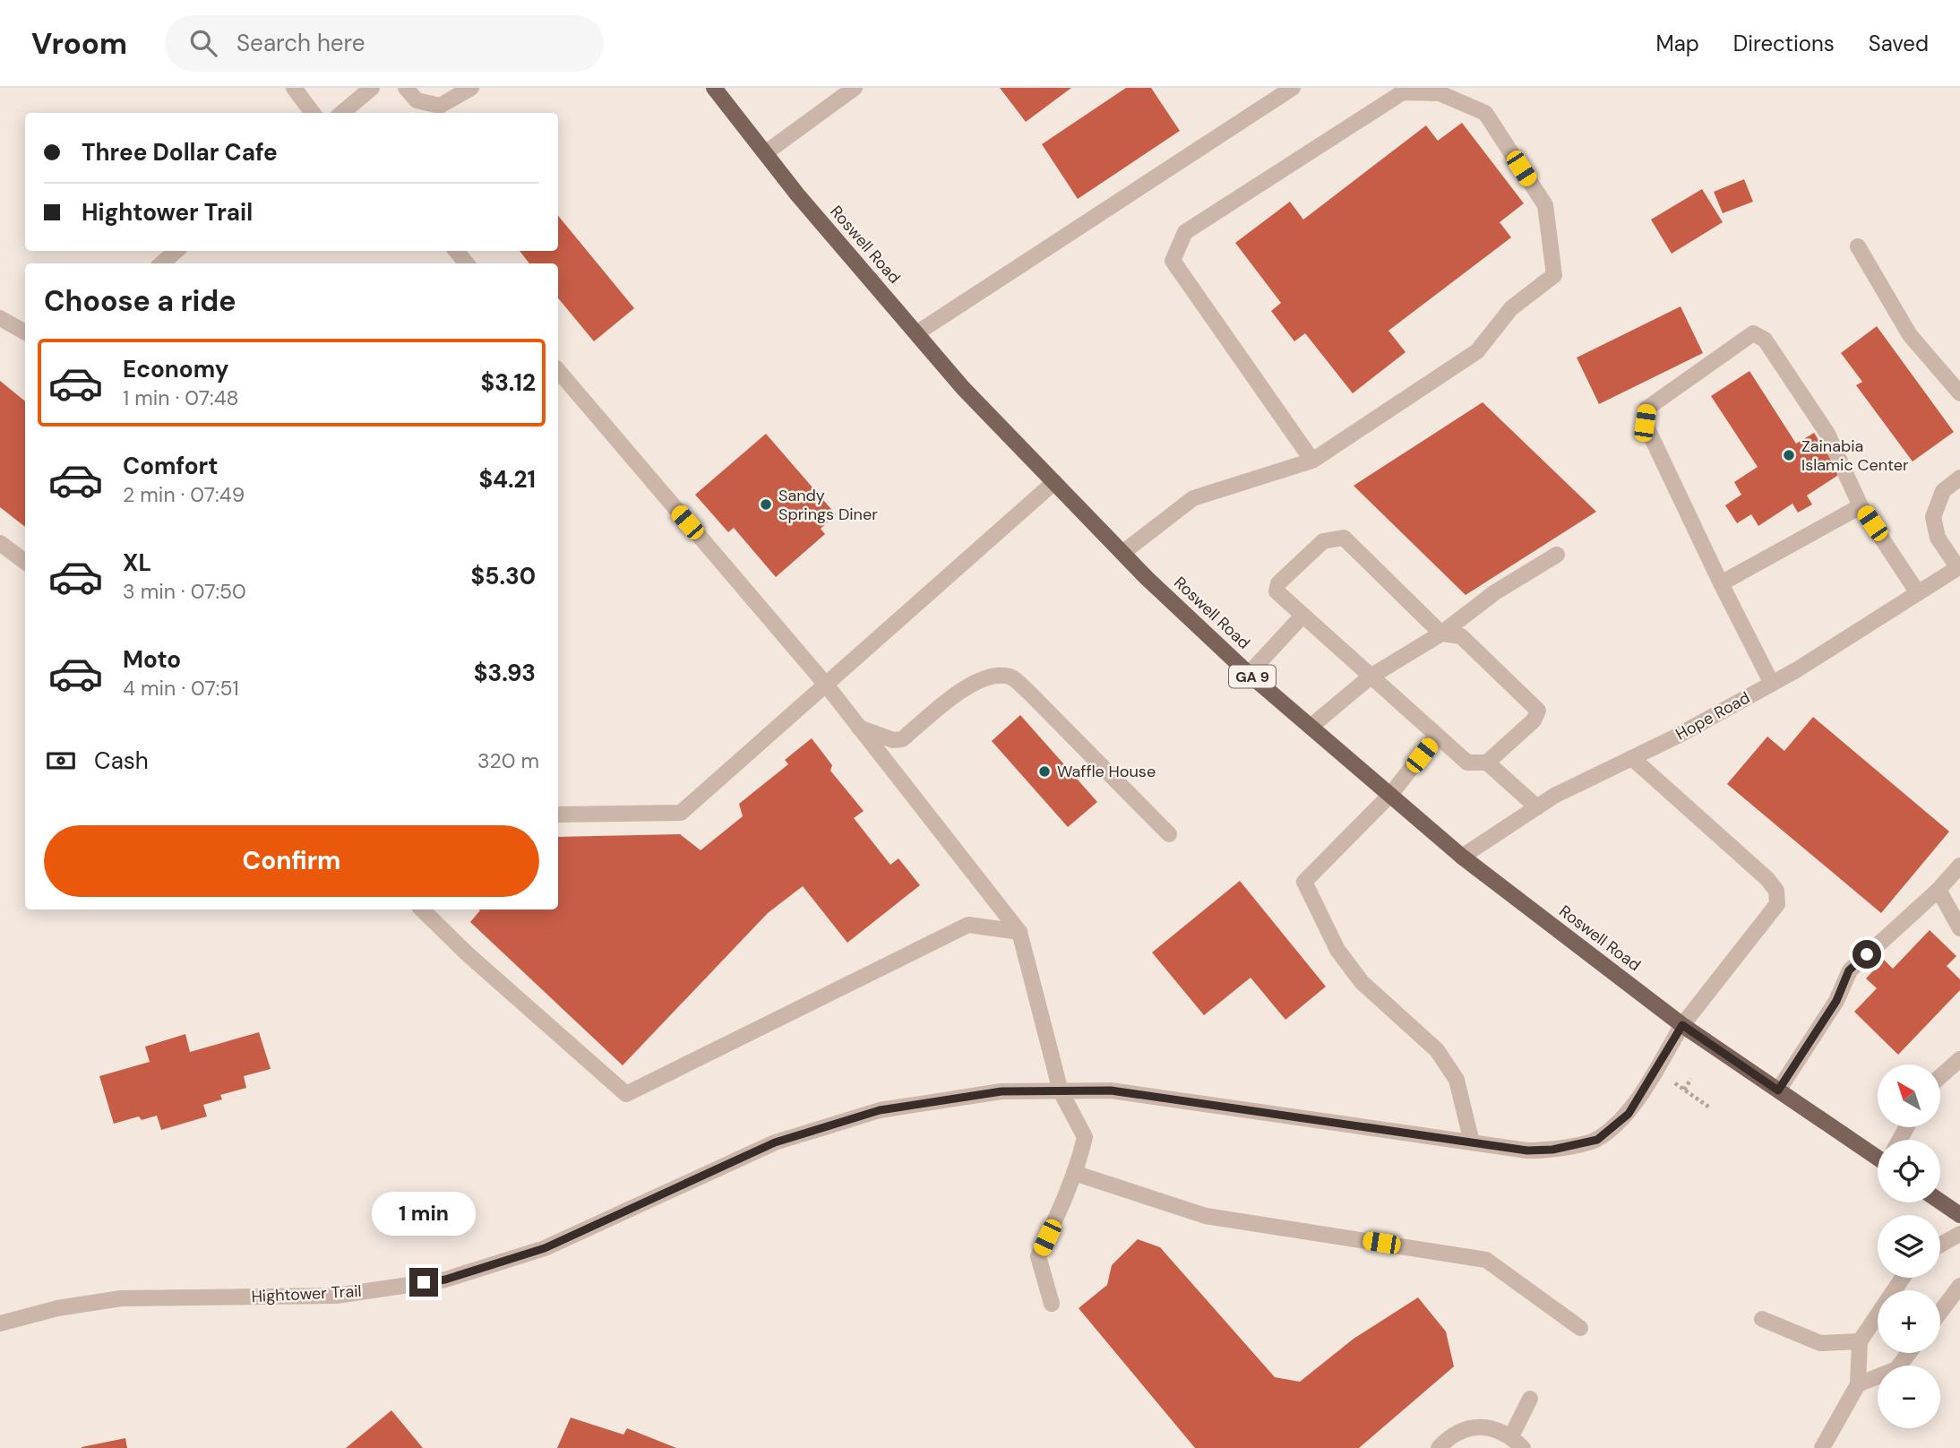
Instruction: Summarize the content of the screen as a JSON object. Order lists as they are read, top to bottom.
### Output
{
  "streets": {
    "main road": ["Roswell Road", "GA 9"],
    "street": ["Hope Road", "Hightower Trail"]
  },
  "crossings": [
    ["Roswell Road", "Hope Road"],
    ["Roswell Road", "Hightower Trail"],
    ["Hope Road", "Hightower Trail"]
  ],
  "places": ["Zainabia Islamic Center", "Sandy Springs Diner", "Waffle House"],
  "north": "top left",
  "page": {
    "header": "Vroom",
    "search": "Search here",
    "nav": ["Map", "Directions", "Saved"],
    "banner": ["Three Dollar Cafe", "Hightower Trail"],
    "heading": "Choose a ride",
    "list": [
      {
        "name": "Economy",
        "note": "1 min · 07:48",
        "value": "$3.12"
      },
      {
        "name": "Comfort",
        "note": "2 min · 07:49",
        "value": "$4.21"
      },
      {
        "name": "XL",
        "note": "3 min · 07:50",
        "value": "$5.30"
      },
      {
        "name": "Moto",
        "note": "4 min · 07:51",
        "value": "$3.93"
      }
    ],
    "pay": ["Cash", "320 m"],
    "buttons": "Confirm",
    "map_buttons": ["+", "−"],
    "bubble": "1 min"
  }
}
